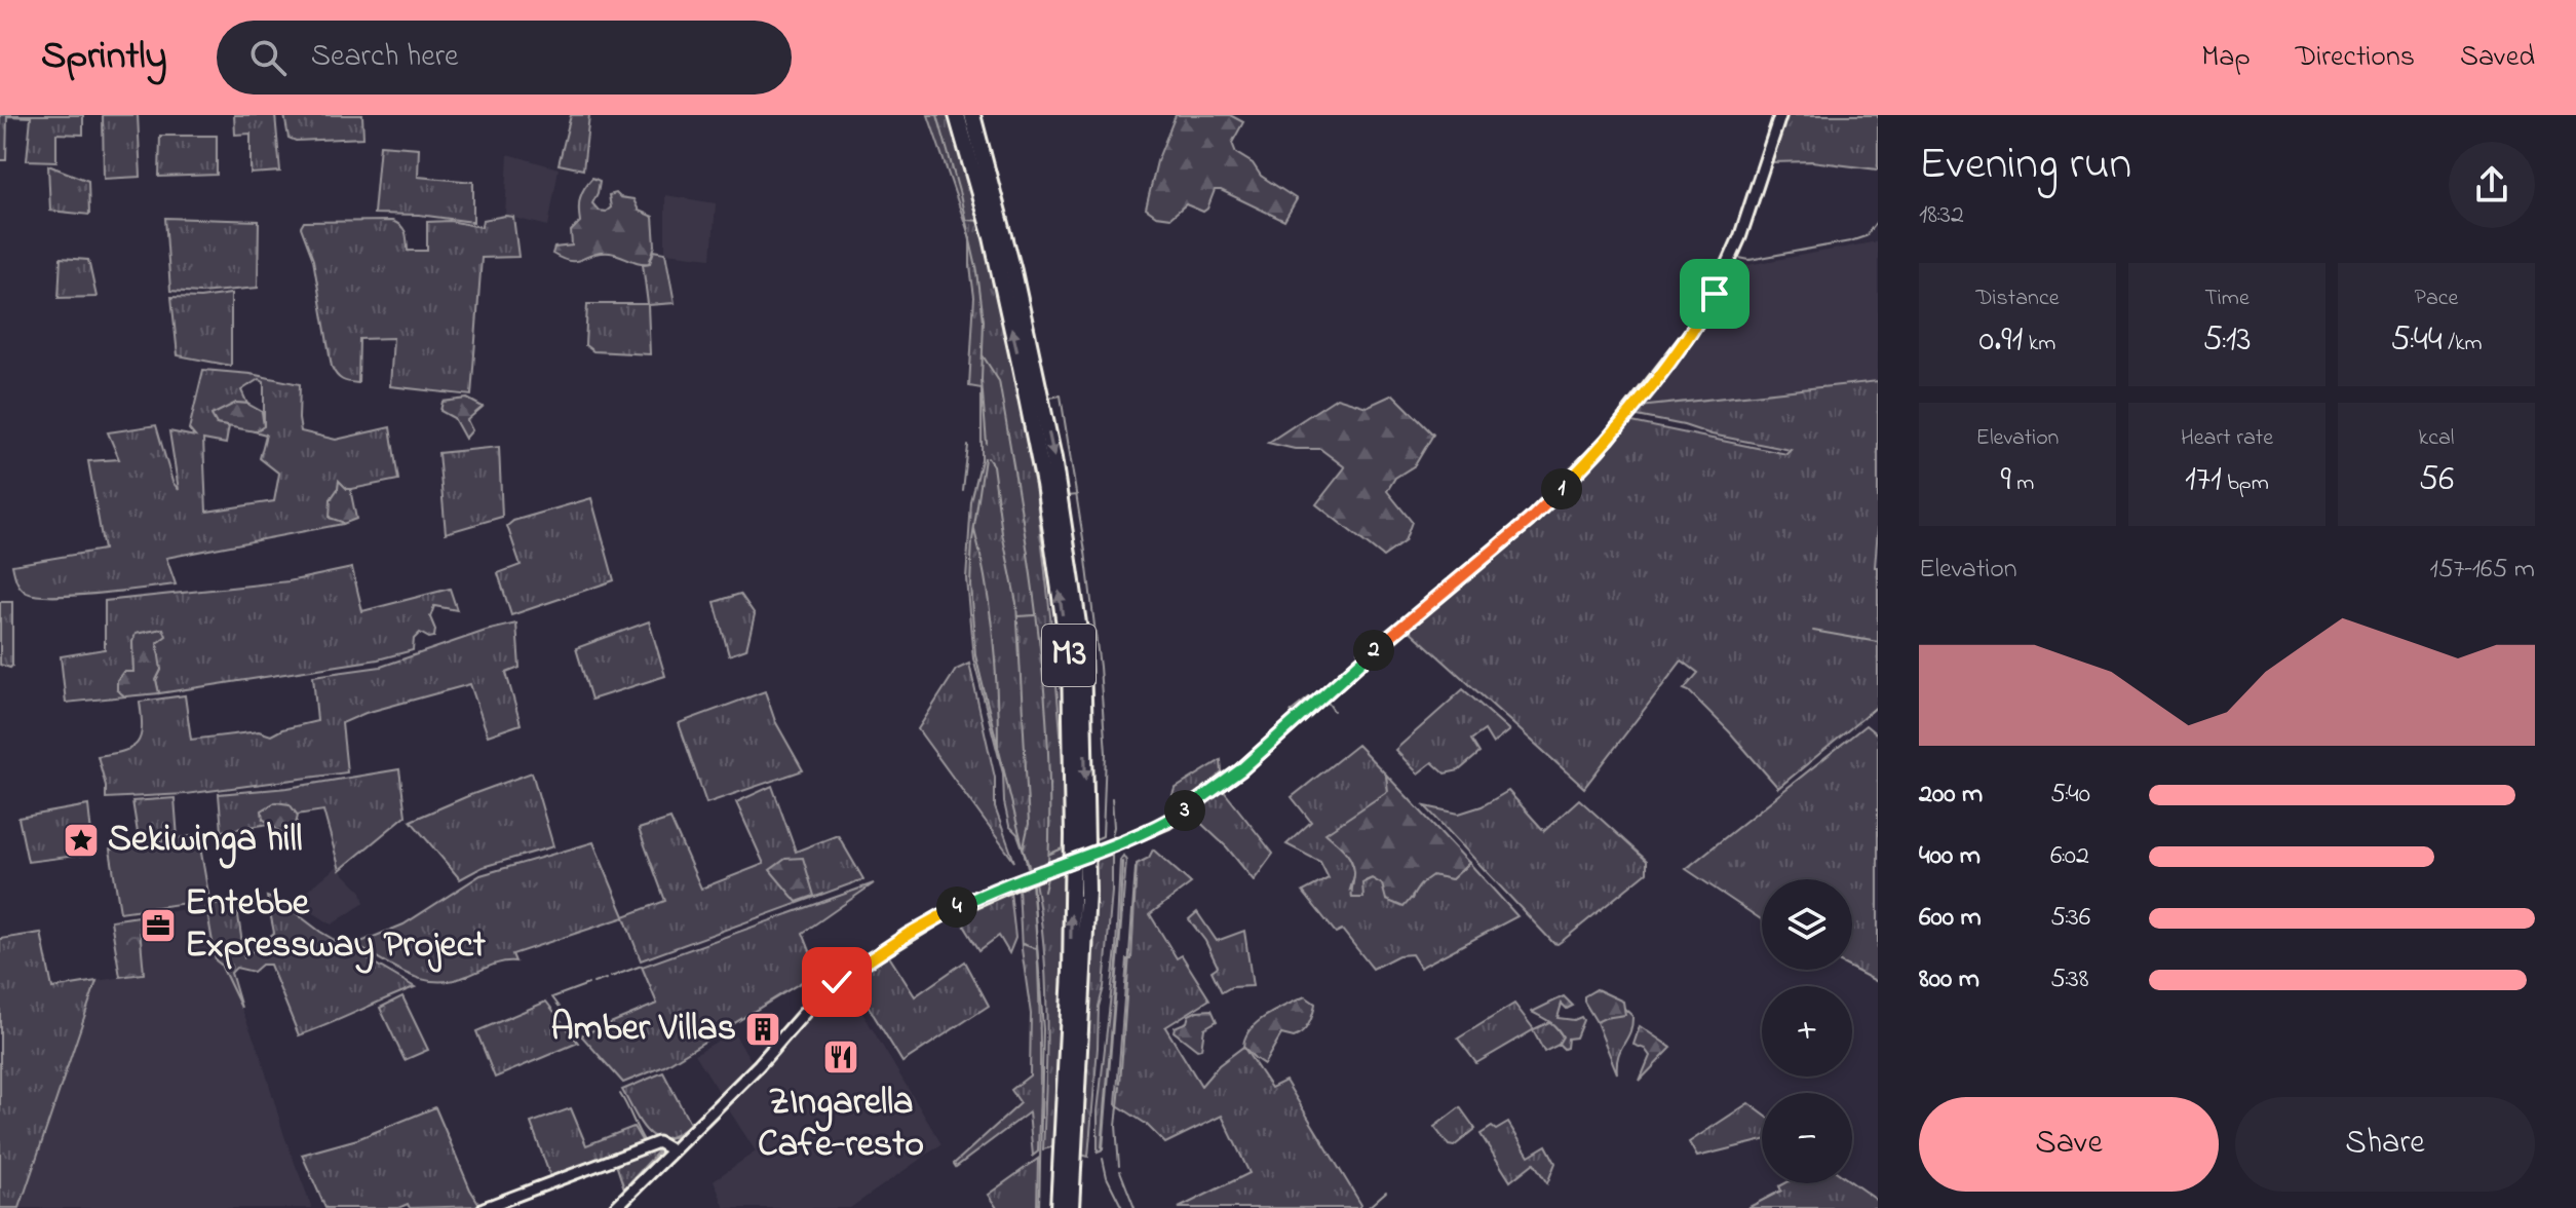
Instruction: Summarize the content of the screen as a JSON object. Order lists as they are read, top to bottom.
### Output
{
  "streets": {
    "highway": ["M3"]
  },
  "places": {
    "place": ["Sekiwinga hill"],
    "office": ["Entebbe Expressway Project"],
    "building": ["Amber Villas"],
    "restaurant": ["ZIngarella Cafe-resto"]
  },
  "page": {
    "header": "Sprintly",
    "search": "Search here",
    "nav": ["Map", "Directions", "Saved"],
    "heading": ["Evening run", "18:32"],
    "stats": [
      ["Distance", "0.91 km"],
      ["Time", "5:13"],
      ["Pace", "5:44 /km"],
      ["Elevation", "9 m"],
      ["Heart rate", "171 bpm"],
      ["kcal", "56"]
    ],
    "pins": [
      "1",
      "2",
      "3",
      "4"
    ],
    "chart": ["Elevation", "157–165 m"],
    "list": [
      {
        "name": "200 m",
        "note": "5:40"
      },
      {
        "name": "400 m",
        "note": "6:02"
      },
      {
        "name": "600 m",
        "note": "5:36"
      },
      {
        "name": "800 m",
        "note": "5:38"
      }
    ],
    "map_buttons": ["+", "−"],
    "buttons": ["Save", "Share"]
  }
}
